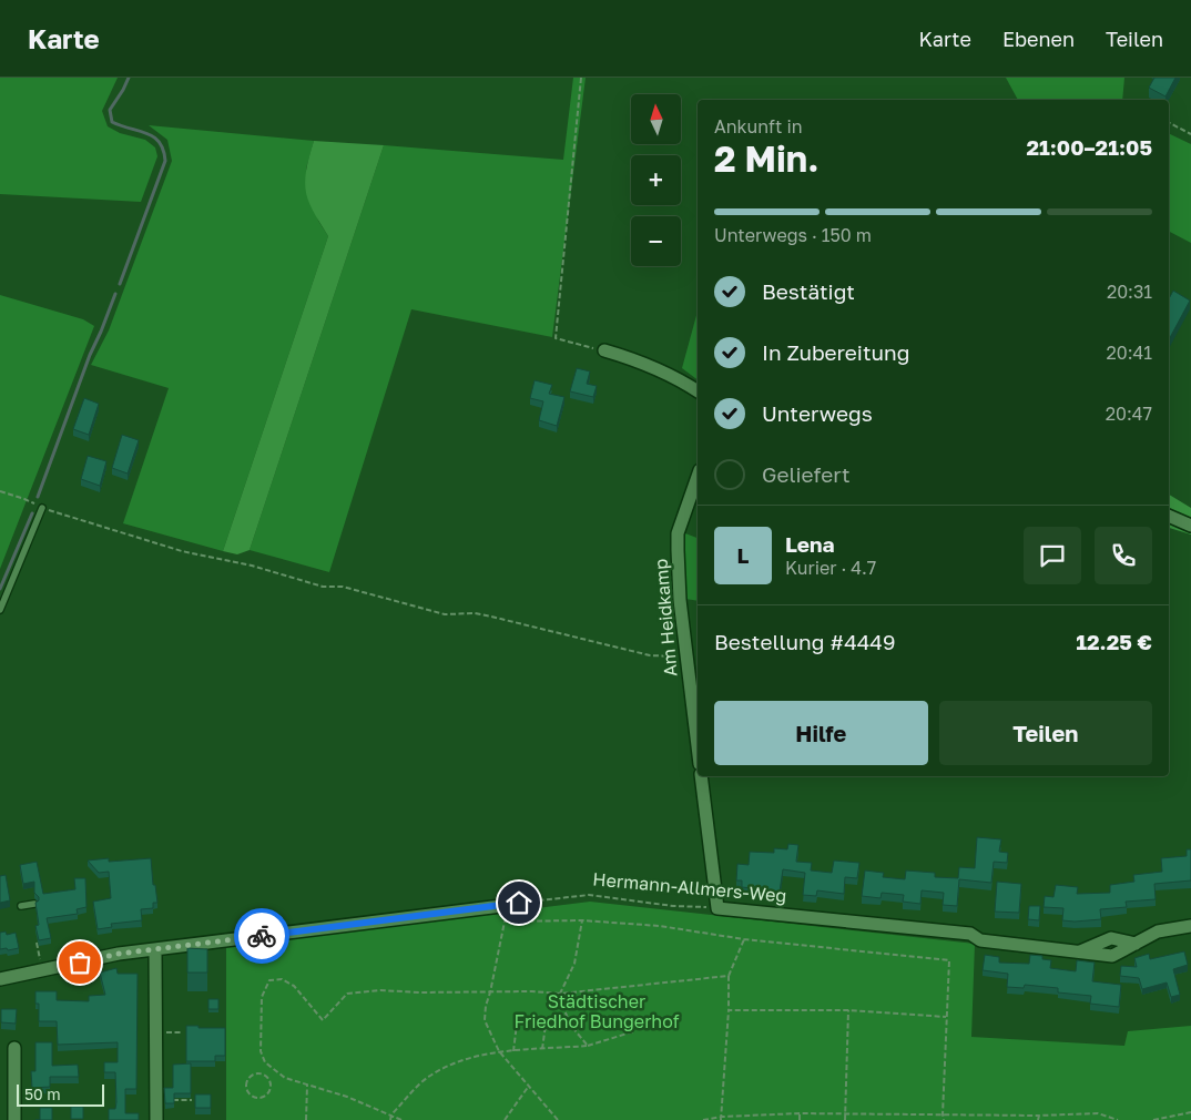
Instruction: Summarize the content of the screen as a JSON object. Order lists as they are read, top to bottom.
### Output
{
  "streets": {
    "street": ["Am Heidkamp", "Hermann-Allmers-Weg"]
  },
  "parks": ["Städtischer Friedhof Bungerhof"],
  "scale_bar": "50 m",
  "north": "top",
  "page": {
    "header": "Karte",
    "nav": ["Karte", "Ebenen", "Teilen"],
    "map_buttons": ["+", "−"],
    "heading": ["2 Min.", "Ankunft in", "21:00–21:05"],
    "panel": [
      "Lena",
      "Kurier · 4.7",
      "Bestellung #4449",
      "12.25 €"
    ],
    "bar": "Unterwegs · 150 m",
    "list": [
      ["Bestätigt", "20:31"],
      ["In Zubereitung", "20:41"],
      ["Unterwegs", "20:47"],
      "Geliefert"
    ],
    "round": "L",
    "buttons": ["Hilfe", "Teilen"],
    "scale": "50 m"
  }
}
